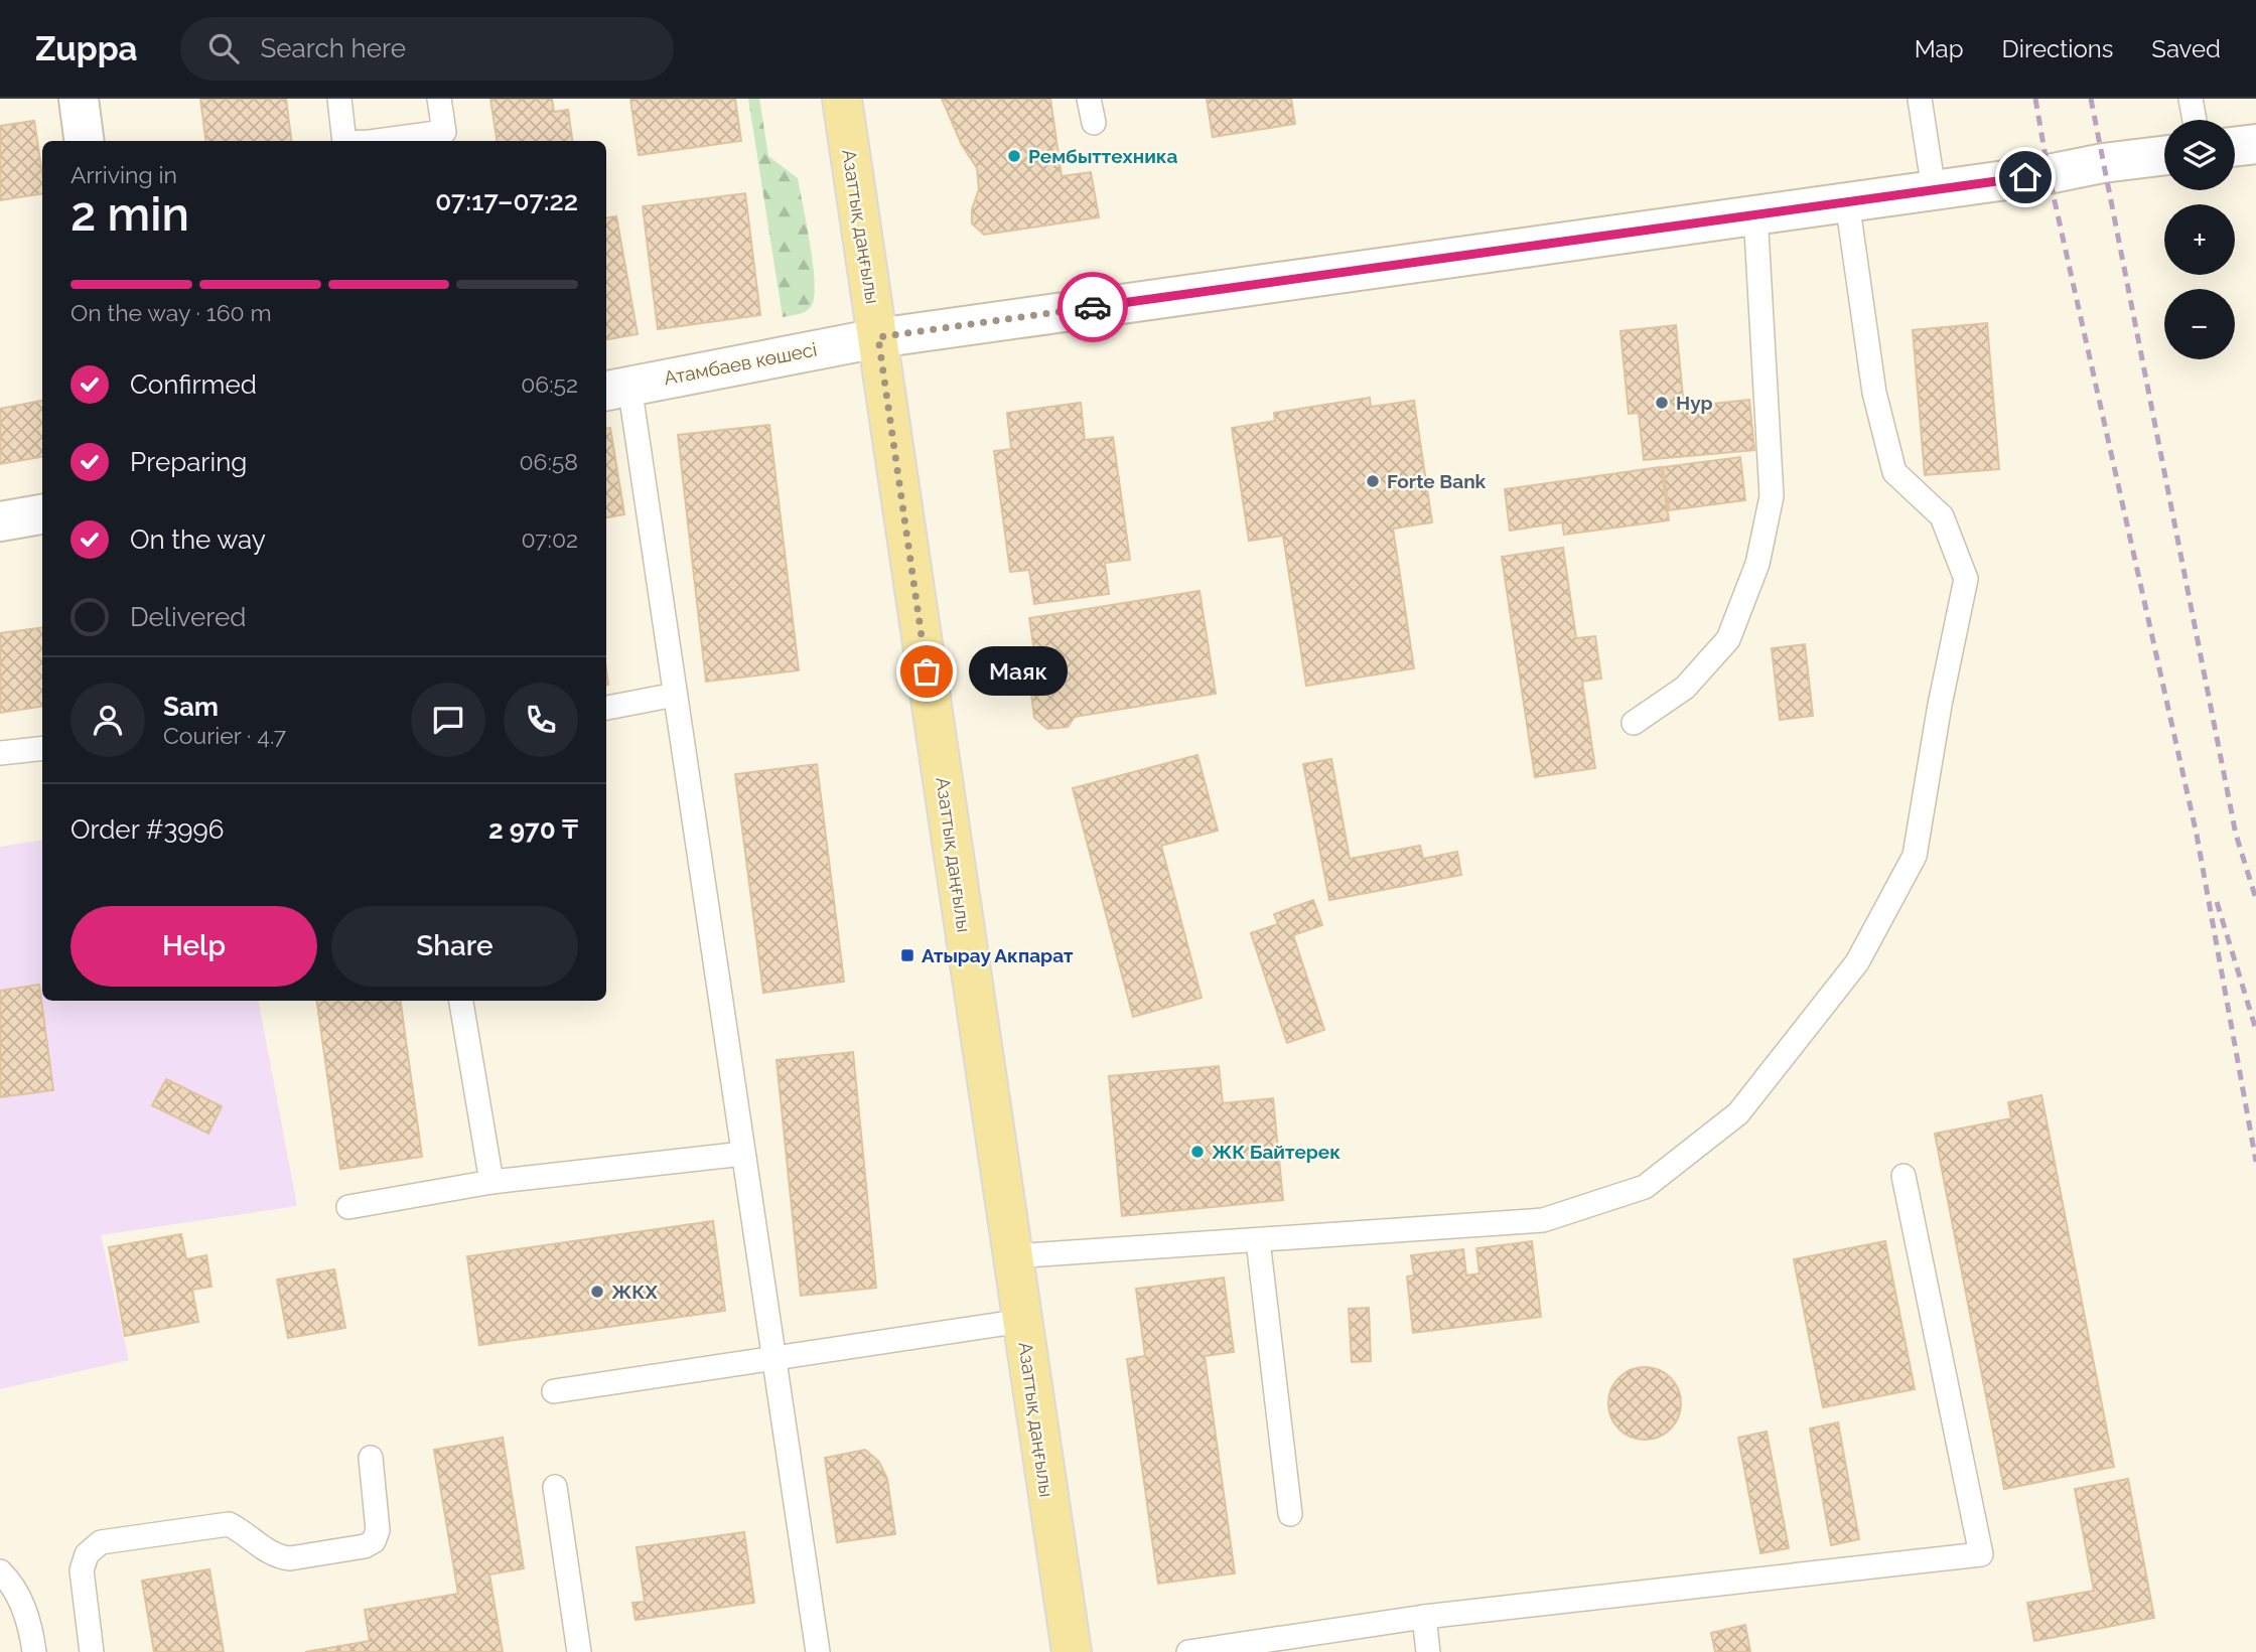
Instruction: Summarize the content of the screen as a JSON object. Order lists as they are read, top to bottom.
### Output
{
  "streets": {
    "main road": ["Азаттық даңғылы"],
    "street": ["Атамбаев көшесі"]
  },
  "crossings": [
    ["Азаттық даңғылы", "Атамбаев көшесі"]
  ],
  "places": {
    "other": [
      "Рембыттехника",
      "Нур",
      "Forte Bank",
      "Маяк",
      "ЖК Байтерек",
      "ЖКХ"
    ],
    "transit": ["Атырау Акпарат"]
  },
  "page": {
    "header": "Zuppa",
    "search": "Search here",
    "nav": ["Map", "Directions", "Saved"],
    "map_buttons": ["+", "−"],
    "heading": ["2 min", "Arriving in", "07:17–07:22"],
    "panel": [
      "Sam",
      "Courier · 4.7",
      "Order #3996",
      "2 970 ₸"
    ],
    "bar": "On the way · 160 m",
    "list": [
      ["Confirmed", "06:52"],
      ["Preparing", "06:58"],
      ["On the way", "07:02"],
      "Delivered"
    ],
    "bubble": "Маяк",
    "buttons": ["Help", "Share"]
  }
}
